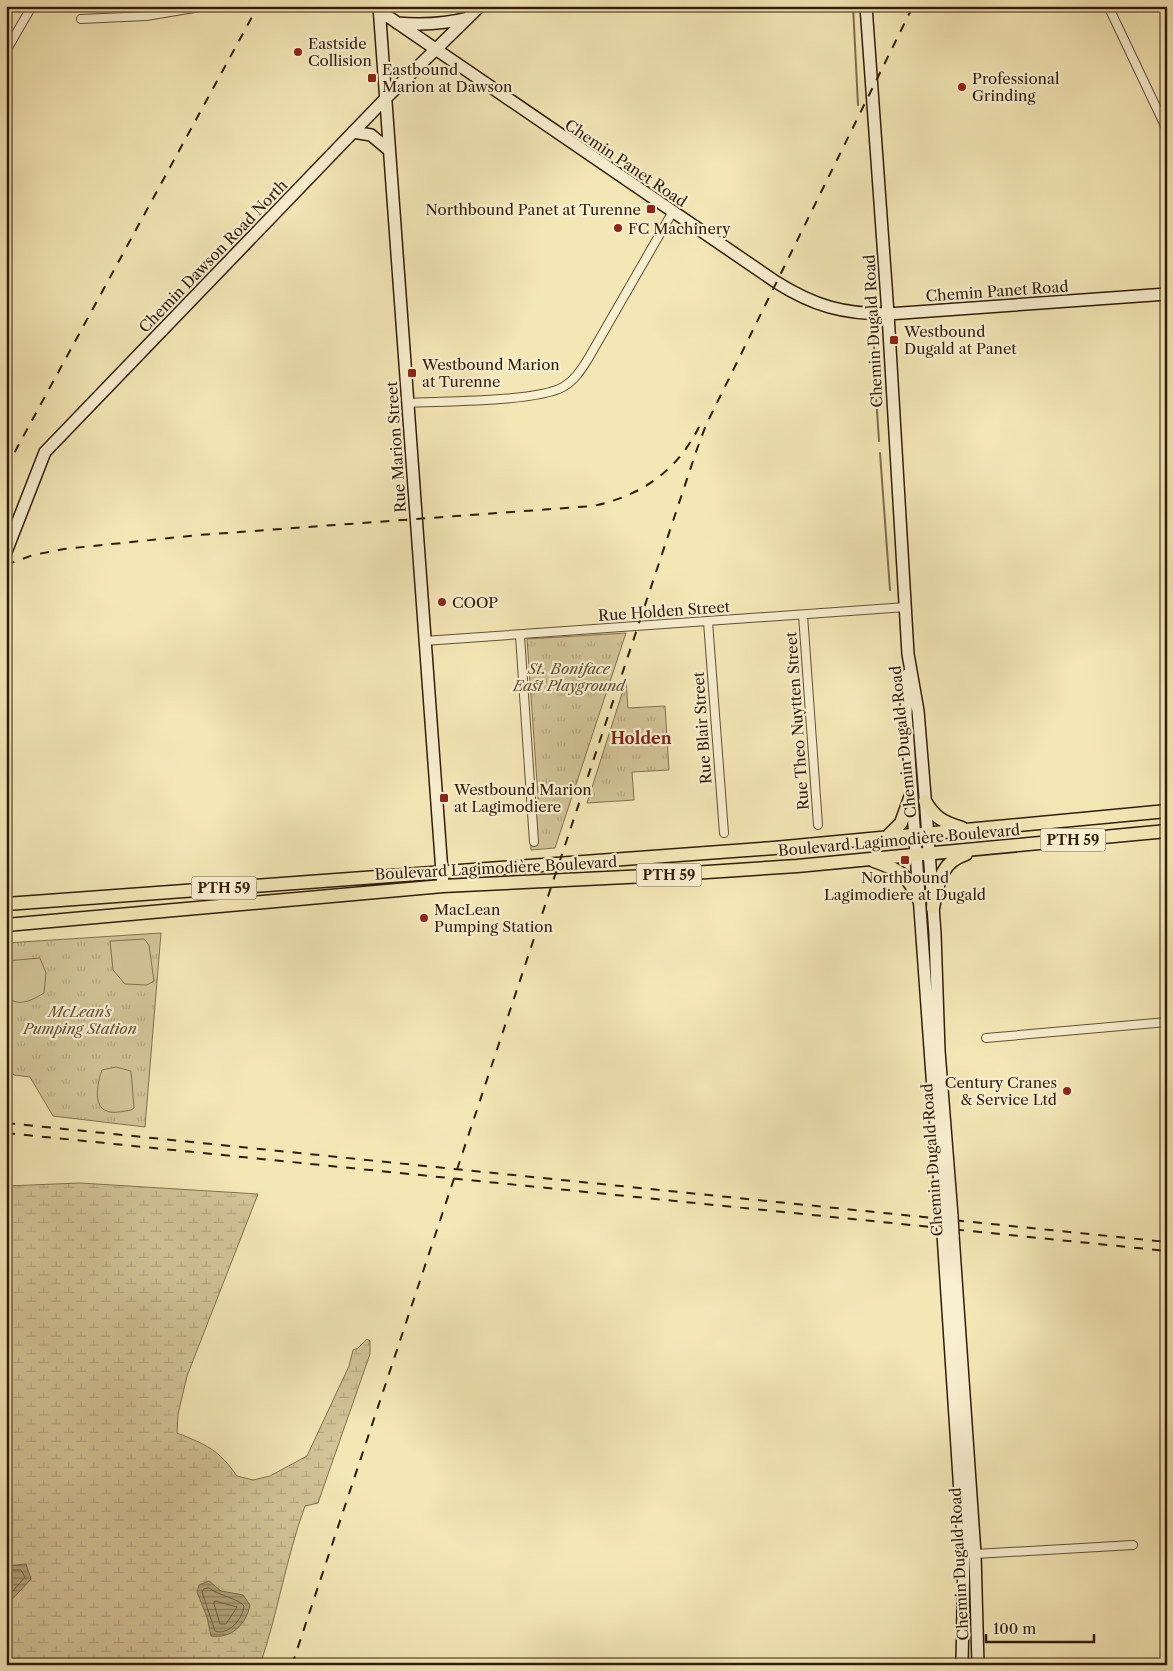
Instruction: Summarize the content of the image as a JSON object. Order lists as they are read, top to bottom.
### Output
{
  "streets": {
    "main road": ["Boulevard Lagimodière Boulevard", "PTH 59"],
    "street": [
      "Chemin Panet Road",
      "Chemin Dawson Road North",
      "Chemin Dugald Road",
      "Rue Marion Street",
      "Rue Holden Street",
      "Rue Theo Nuytten Street",
      "Rue Blair Street"
    ]
  },
  "crossings": [
    ["Chemin Panet Road", "Chemin Dawson Road North"],
    ["Chemin Panet Road", "Chemin Dugald Road"],
    ["Chemin Panet Road", "Rue Marion Street"],
    ["Chemin Dawson Road North", "Rue Marion Street"],
    ["Chemin Dugald Road", "Rue Holden Street"],
    ["Chemin Dugald Road", "Boulevard Lagimodière Boulevard"],
    ["Rue Marion Street", "Rue Holden Street"],
    ["Rue Marion Street", "Boulevard Lagimodière Boulevard"],
    ["Rue Holden Street", "Rue Theo Nuytten Street"],
    ["Rue Holden Street", "Rue Blair Street"]
  ],
  "districts": ["Holden"],
  "parks": ["St. Boniface East Playground", "McLean's Pumping Station"],
  "places": {
    "other": [
      "Eastside Collision",
      "Professional Grinding",
      "FC Machinery",
      "COOP",
      "MacLean Pumping Station",
      "Century Cranes & Service Ltd"
    ],
    "transit": [
      "Eastbound Marion at Dawson",
      "Northbound Panet at Turenne",
      "Westbound Dugald at Panet",
      "Westbound Marion at Turenne",
      "Westbound Marion at Lagimodiere",
      "Northbound Lagimodiere at Dugald"
    ]
  },
  "scale_bar": "100 m"
}
